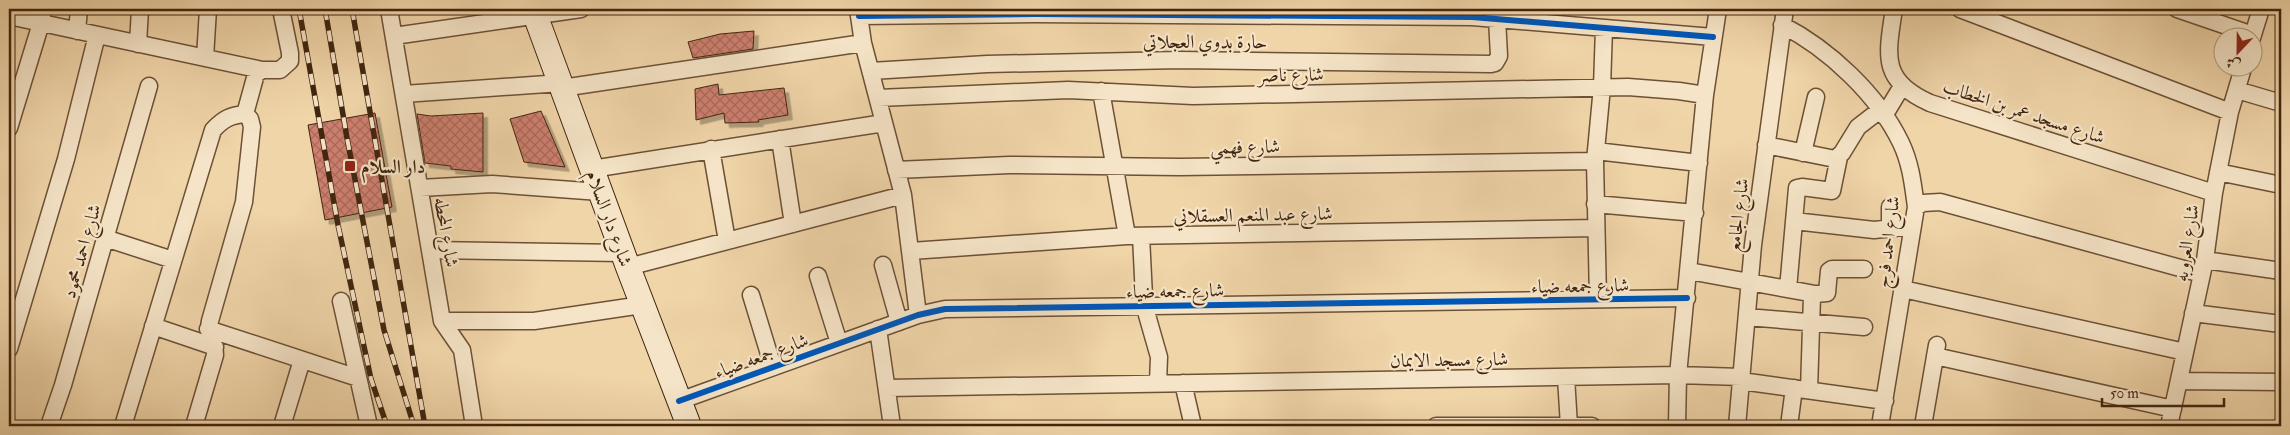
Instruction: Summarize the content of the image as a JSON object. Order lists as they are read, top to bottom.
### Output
{
  "streets": {
    "main road": ["شارع دار السلام"],
    "street": [
      "حارة بدوي العجلاتي",
      "شارع ناصر",
      "شارع مسجد عمر بن الخطاب",
      "شارع فهمي",
      "شارع عبد المنعم العسقلاني",
      "شارع الجامع",
      "شارع المحطه",
      "شارع احمد فرج",
      "شارع العروبه",
      "شارع احمد محمود",
      "شارع جمعه ضياء",
      "شارع مسجد الايمان"
    ]
  },
  "crossings": [
    ["شارع مسجد عمر بن الخطاب", "شارع العروبه"],
    ["شارع الجامع", "شارع احمد فرج"],
    ["شارع الجامع", "شارع مسجد الايمان"],
    ["شارع دار السلام", "شارع جمعه ضياء"],
    ["شارع احمد فرج", "شارع مسجد الايمان"]
  ],
  "places": {
    "transit": ["دار السلام"]
  },
  "scale_bar": "50 m",
  "north": "bottom"
}
